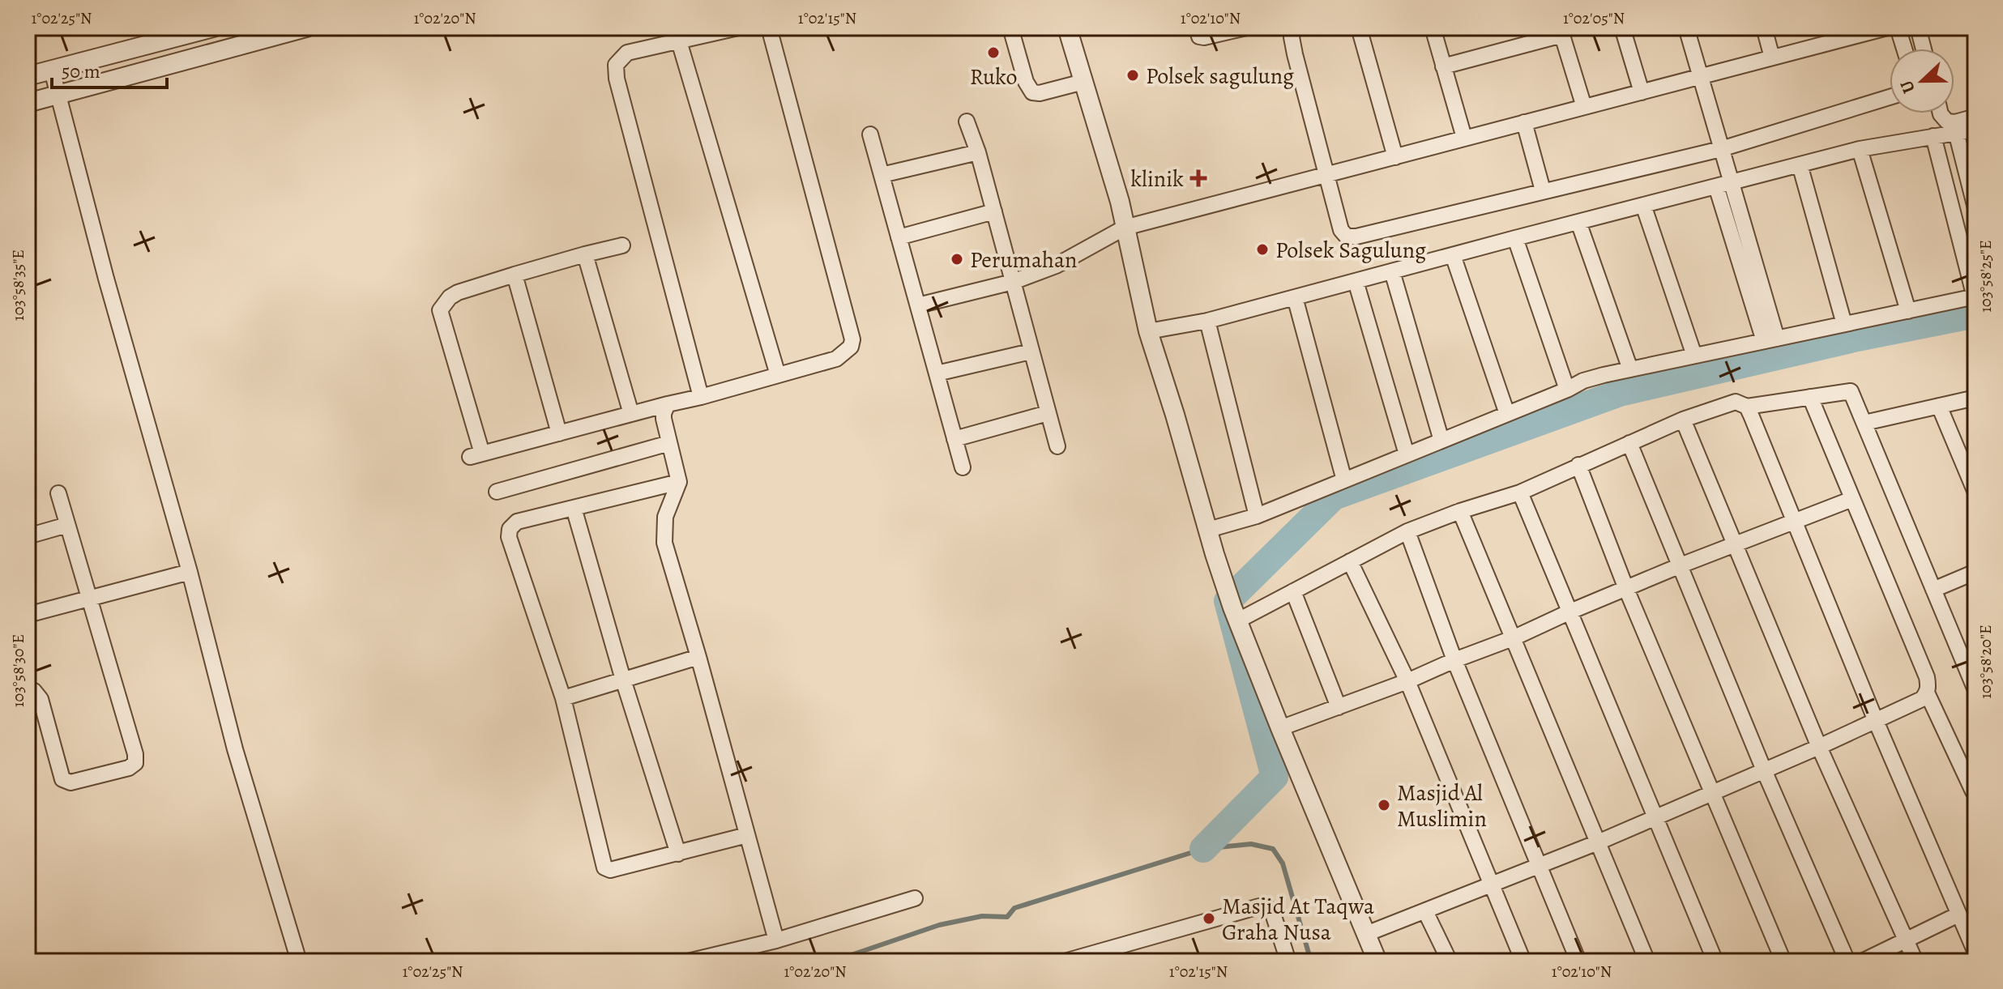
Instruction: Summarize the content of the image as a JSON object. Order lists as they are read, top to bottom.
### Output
{
  "places": {
    "other": [
      "Ruko",
      "Polsek sagulung",
      "Polsek Sagulung",
      "Perumahan",
      "Masjid Al Muslimin",
      "Masjid At Taqwa Graha Nusa"
    ],
    "health": ["klinik"]
  },
  "scale_bar": "50 m",
  "north": "left",
  "coordinates": [
    "1°02'25\"N",
    "1°02'20\"N",
    "1°02'15\"N",
    "1°02'10\"N",
    "1°02'05\"N",
    "103°58'25\"E",
    "103°58'35\"E",
    "103°58'20\"E",
    "103°58'30\"E"
  ]
}
